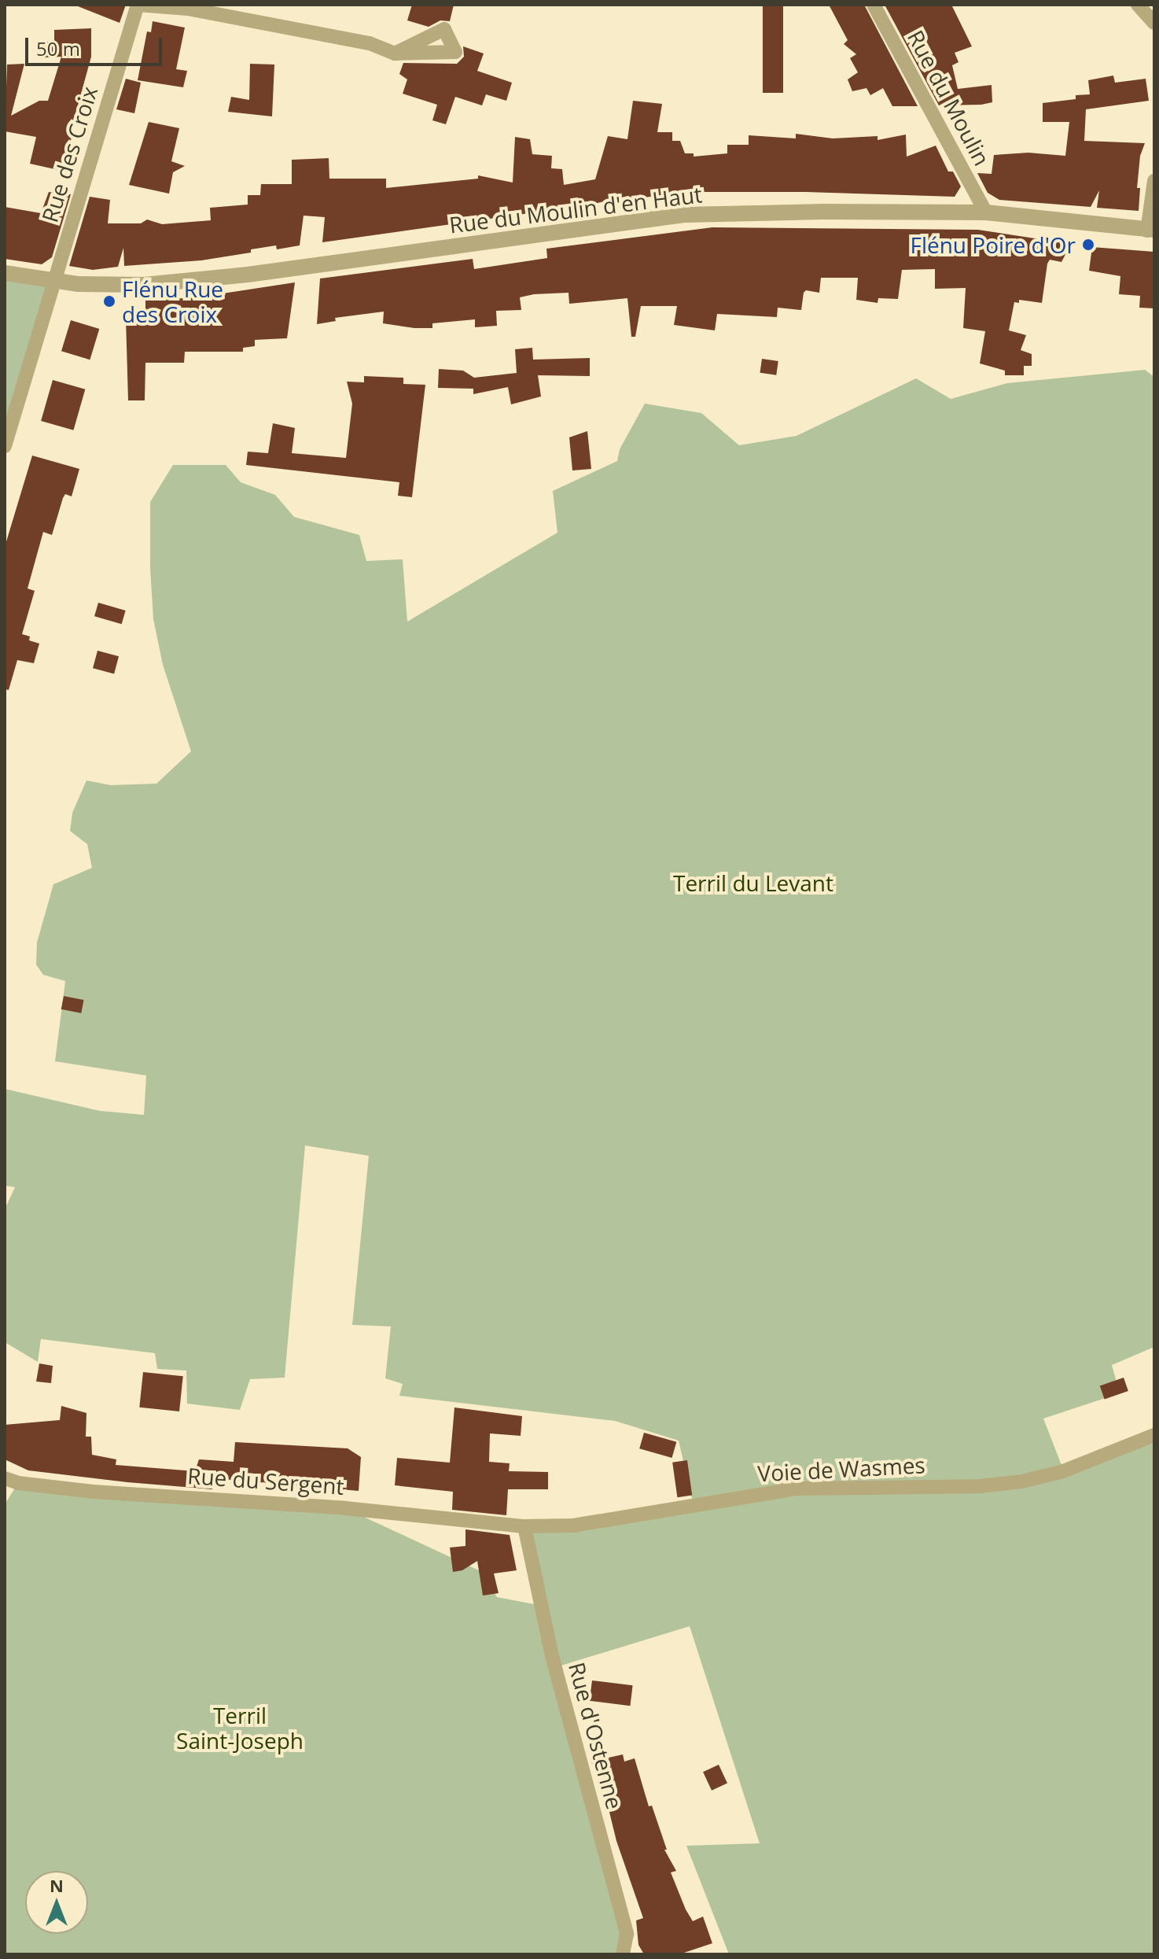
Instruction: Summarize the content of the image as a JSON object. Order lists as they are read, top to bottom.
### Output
{
  "streets": {
    "street": [
      "Rue du Moulin",
      "Rue des Croix",
      "Rue du Moulin d'en Haut",
      "Voie de Wasmes",
      "Rue du Sergent",
      "Rue d'Ostenne"
    ]
  },
  "crossings": [
    ["Rue du Moulin", "Rue du Moulin d'en Haut"],
    ["Rue des Croix", "Rue du Moulin d'en Haut"],
    ["Voie de Wasmes", "Rue du Sergent"],
    ["Voie de Wasmes", "Rue d'Ostenne"],
    ["Rue du Sergent", "Rue d'Ostenne"]
  ],
  "parks": ["Terril du Levant", "Terril Saint-Joseph"],
  "places": ["Flénu Poire d'Or", "Flénu Rue des Croix"],
  "scale_bar": "50 m",
  "north": "top"
}
